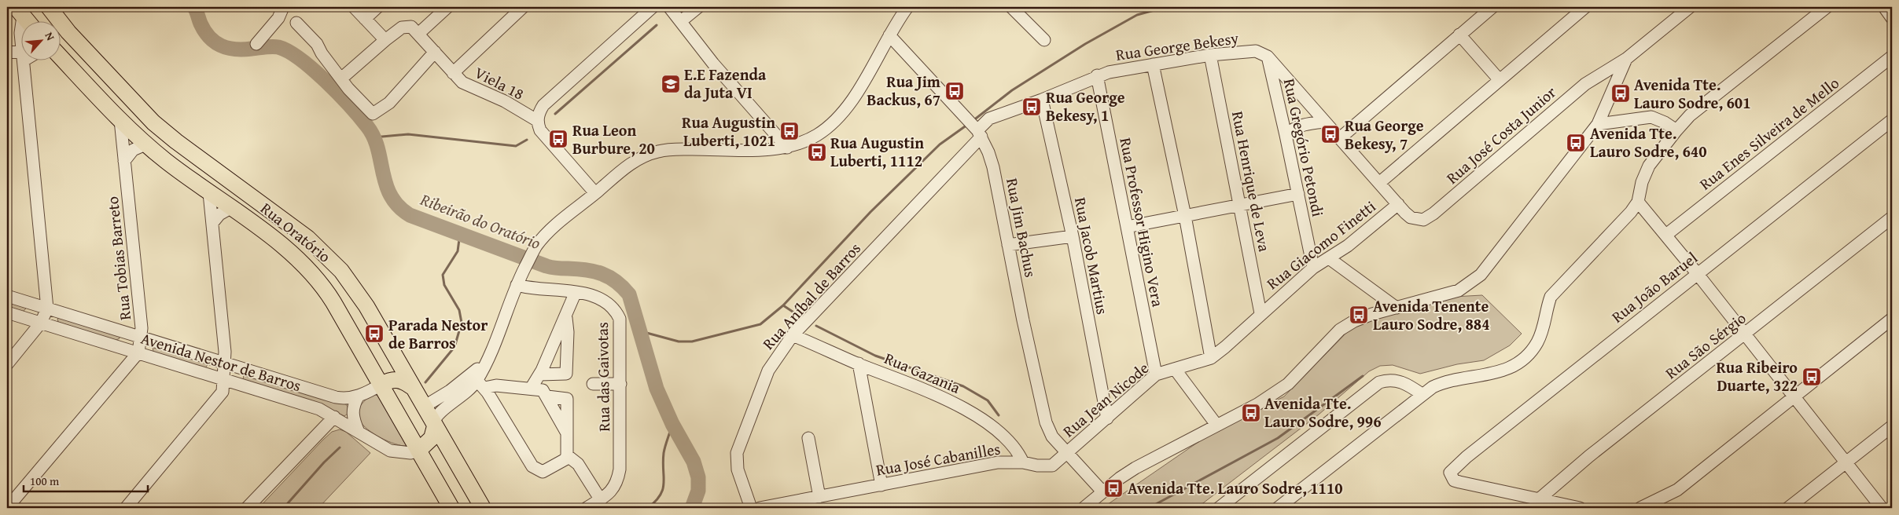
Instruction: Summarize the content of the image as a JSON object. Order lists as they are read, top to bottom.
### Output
{
  "streets": {
    "main road": ["Rua Oratório"],
    "street": [
      "Rua George Bekesy",
      "Viela 18",
      "Rua Enes Silveira de Mello",
      "Rua José Costa Junior",
      "Rua Gregório Petondi",
      "Rua Henrique de Leva",
      "Rua Professor Higino Vera",
      "Rua Jim Bachus",
      "Rua Giacomo Finetti",
      "Rua Jacob Martius",
      "Rua Tobias Barreto",
      "Rua João Baruel",
      "Rua Aníbal de Barros",
      "Rua São Sérgio",
      "Avenida Nestor de Barros",
      "Rua Gazania",
      "Rua das Gaivotas",
      "Rua Jean Nicode",
      "Rua José Cabanilles"
    ]
  },
  "crossings": [
    ["Rua George Bekesy", "Rua Gregório Petondi"],
    ["Rua George Bekesy", "Rua Henrique de Leva"],
    ["Rua George Bekesy", "Rua Professor Higino Vera"],
    ["Rua George Bekesy", "Rua Jim Bachus"],
    ["Rua George Bekesy", "Rua Jacob Martius"],
    ["Rua George Bekesy", "Rua Aníbal de Barros"],
    ["Rua José Costa Junior", "Rua Giacomo Finetti"],
    ["Rua Gregório Petondi", "Rua Giacomo Finetti"],
    ["Rua Henrique de Leva", "Rua Giacomo Finetti"],
    ["Rua Professor Higino Vera", "Rua Jean Nicode"],
    ["Rua Jim Bachus", "Rua Aníbal de Barros"],
    ["Rua Jim Bachus", "Rua Jean Nicode"],
    ["Rua Jim Bachus", "Rua José Cabanilles"],
    ["Rua Oratório", "Rua Tobias Barreto"],
    ["Rua Oratório", "Avenida Nestor de Barros"],
    ["Rua Giacomo Finetti", "Rua Jean Nicode"],
    ["Rua Jacob Martius", "Rua Jean Nicode"],
    ["Rua Tobias Barreto", "Avenida Nestor de Barros"],
    ["Rua João Baruel", "Rua São Sérgio"],
    ["Rua Aníbal de Barros", "Rua Gazania"],
    ["Rua Gazania", "Rua José Cabanilles"],
    ["Rua Jean Nicode", "Rua José Cabanilles"]
  ],
  "water": ["Ribeirão do Oratório"],
  "places": {
    "school or university": ["E.E Fazenda da Juta VI"],
    "bus stop": [
      "Rua Jim Backus, 67",
      "Avenida Tte. Lauro Sodre, 601",
      "Rua George Bekesy, 1",
      "Rua Augustin Luberti, 1021",
      "Rua George Bekesy, 7",
      "Rua Leon Burbure, 20",
      "Avenida Tte. Lauro Sodre, 640",
      "Rua Augustin Luberti, 1112",
      "Avenida Tenente Lauro Sodre, 884",
      "Parada Nestor de Barros",
      "Rua Ribeiro Duarte, 322",
      "Avenida Tte. Lauro Sodre, 996",
      "Avenida Tte. Lauro Sodre, 1110"
    ]
  },
  "scale_bar": "100 m",
  "north": "top right"
}
